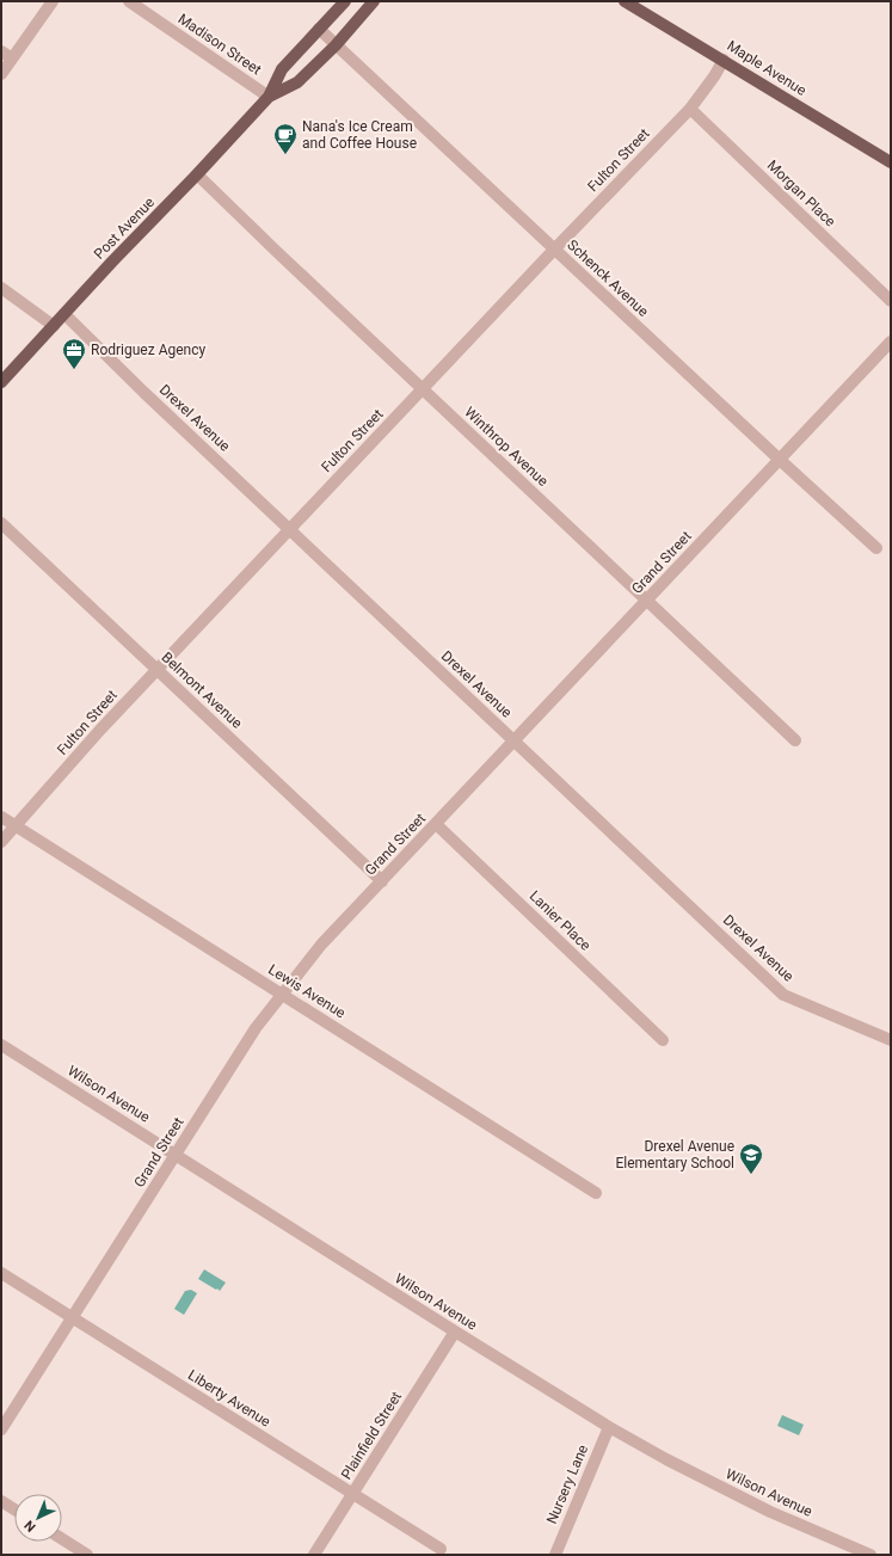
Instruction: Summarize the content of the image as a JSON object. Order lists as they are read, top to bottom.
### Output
{
  "streets": {
    "main road": ["Maple Avenue", "Post Avenue"],
    "street": [
      "Madison Street",
      "Fulton Street",
      "Morgan Place",
      "Schenck Avenue",
      "Drexel Avenue",
      "Winthrop Avenue",
      "Grand Street",
      "Belmont Avenue",
      "Lanier Place",
      "Lewis Avenue",
      "Wilson Avenue",
      "Liberty Avenue",
      "Plainfield Street",
      "Nursery Lane"
    ]
  },
  "crossings": [
    ["Madison Street", "Post Avenue"],
    ["Maple Avenue", "Fulton Street"],
    ["Fulton Street", "Morgan Place"],
    ["Fulton Street", "Schenck Avenue"],
    ["Fulton Street", "Drexel Avenue"],
    ["Fulton Street", "Winthrop Avenue"],
    ["Fulton Street", "Belmont Avenue"],
    ["Fulton Street", "Lewis Avenue"],
    ["Post Avenue", "Schenck Avenue"],
    ["Post Avenue", "Drexel Avenue"],
    ["Post Avenue", "Winthrop Avenue"],
    ["Schenck Avenue", "Grand Street"],
    ["Drexel Avenue", "Grand Street"],
    ["Winthrop Avenue", "Grand Street"],
    ["Grand Street", "Belmont Avenue"],
    ["Grand Street", "Lanier Place"],
    ["Grand Street", "Lewis Avenue"],
    ["Grand Street", "Wilson Avenue"],
    ["Grand Street", "Liberty Avenue"],
    ["Wilson Avenue", "Plainfield Street"],
    ["Wilson Avenue", "Nursery Lane"],
    ["Liberty Avenue", "Plainfield Street"]
  ],
  "places": {
    "cafe": ["Nana's Ice Cream and Coffee House"],
    "office": ["Rodriguez Agency"],
    "school or university": ["Drexel Avenue Elementary School"]
  },
  "north": "bottom left"
}
